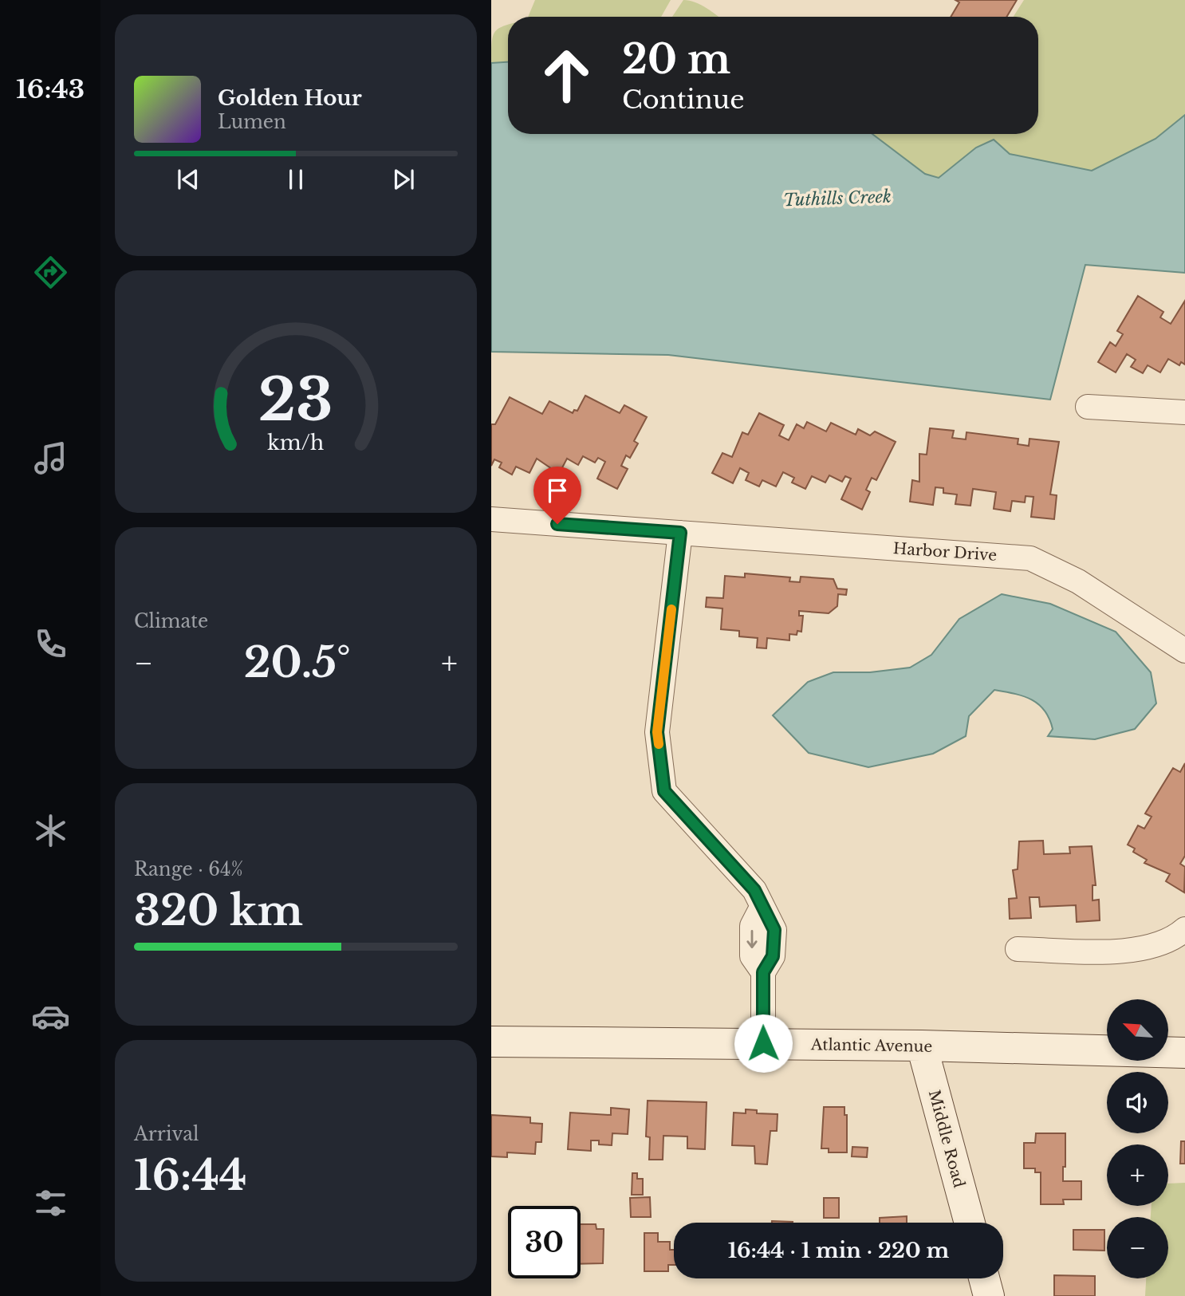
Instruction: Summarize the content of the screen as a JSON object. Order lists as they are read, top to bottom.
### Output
{
  "streets": {
    "main road": ["Atlantic Avenue", "Middle Road"],
    "street": ["Harbor Drive"]
  },
  "crossings": [
    ["Atlantic Avenue", "Middle Road"]
  ],
  "water": ["Tuthills Creek"],
  "north": "top left",
  "page": {
    "tabs": "16:43",
    "turn": ["20 m", "Continue"],
    "song": ["Golden Hour", "Lumen"],
    "tile": [
      "Climate",
      ["Range · 64%", "320 km"],
      ["Arrival", "16:44"]
    ],
    "heat": ["−", "20.5°", "+"],
    "map_buttons": ["+", "−"],
    "limit": "30",
    "trip": "16:44 · 1 min · 220 m",
    "gauge": ["23", "km/h"]
  }
}
